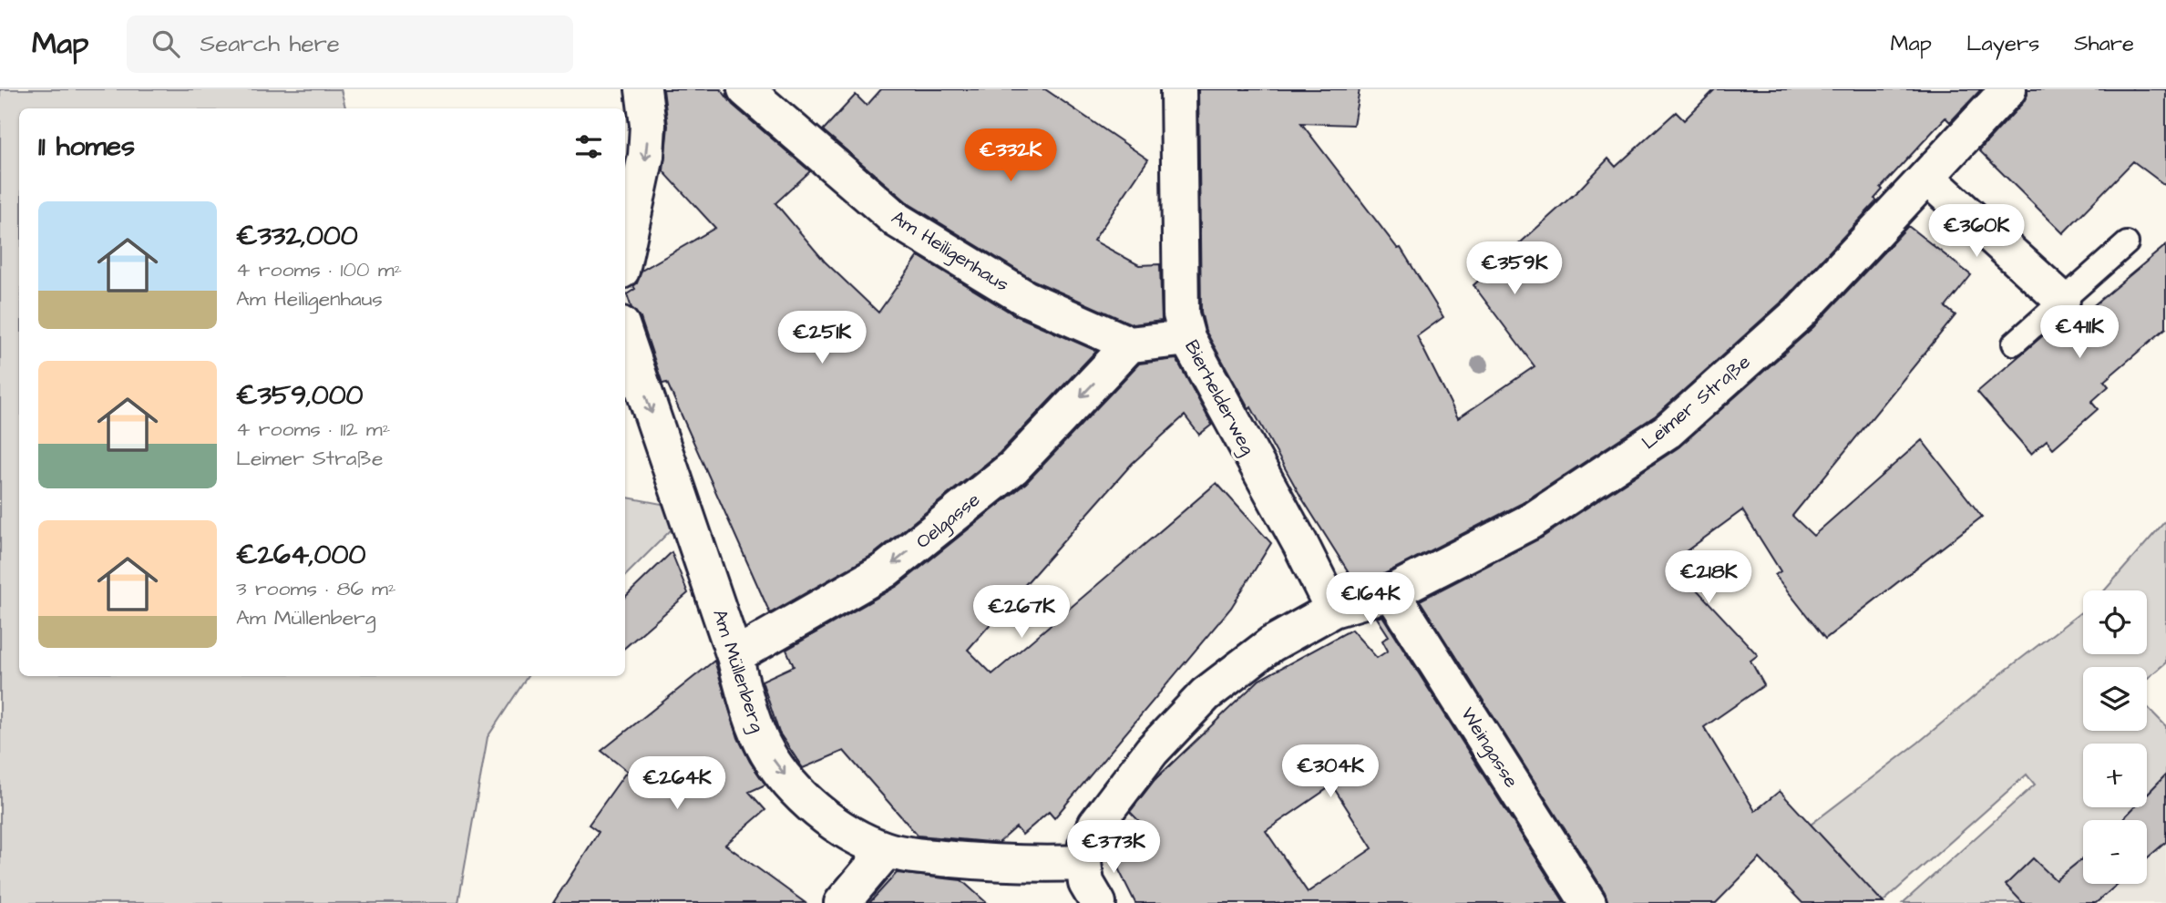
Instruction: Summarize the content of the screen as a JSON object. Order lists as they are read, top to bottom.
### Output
{
  "streets": {
    "street": [
      "Am Heiligenhaus",
      "Bierhelderweg",
      "Leimer Straße",
      "Oelgasse",
      "Am Müllenberg",
      "Weingasse"
    ]
  },
  "crossings": [
    ["Am Heiligenhaus", "Oelgasse"],
    ["Bierhelderweg", "Leimer Straße"],
    ["Leimer Straße", "Am Müllenberg"],
    ["Leimer Straße", "Weingasse"],
    ["Oelgasse", "Am Müllenberg"]
  ],
  "one_way": ["Oelgasse", "Am Müllenberg"],
  "page": {
    "header": "Map",
    "search": "Search here",
    "nav": ["Map", "Layers", "Share"],
    "heading": "11 homes",
    "price": [
      "€332K",
      "€360K",
      "€359K",
      "€411K",
      "€251K",
      "€218K",
      "€164K",
      "€267K",
      "€304K",
      "€264K",
      "€373K"
    ],
    "list": [
      {
        "name": "€332,000",
        "note": "4 rooms · 100 m² · Am Heiligenhaus"
      },
      {
        "name": "€359,000",
        "note": "4 rooms · 112 m² · Leimer Straße"
      },
      {
        "name": "€264,000",
        "note": "3 rooms · 86 m² · Am Müllenberg"
      }
    ],
    "map_buttons": ["+", "−"]
  }
}
